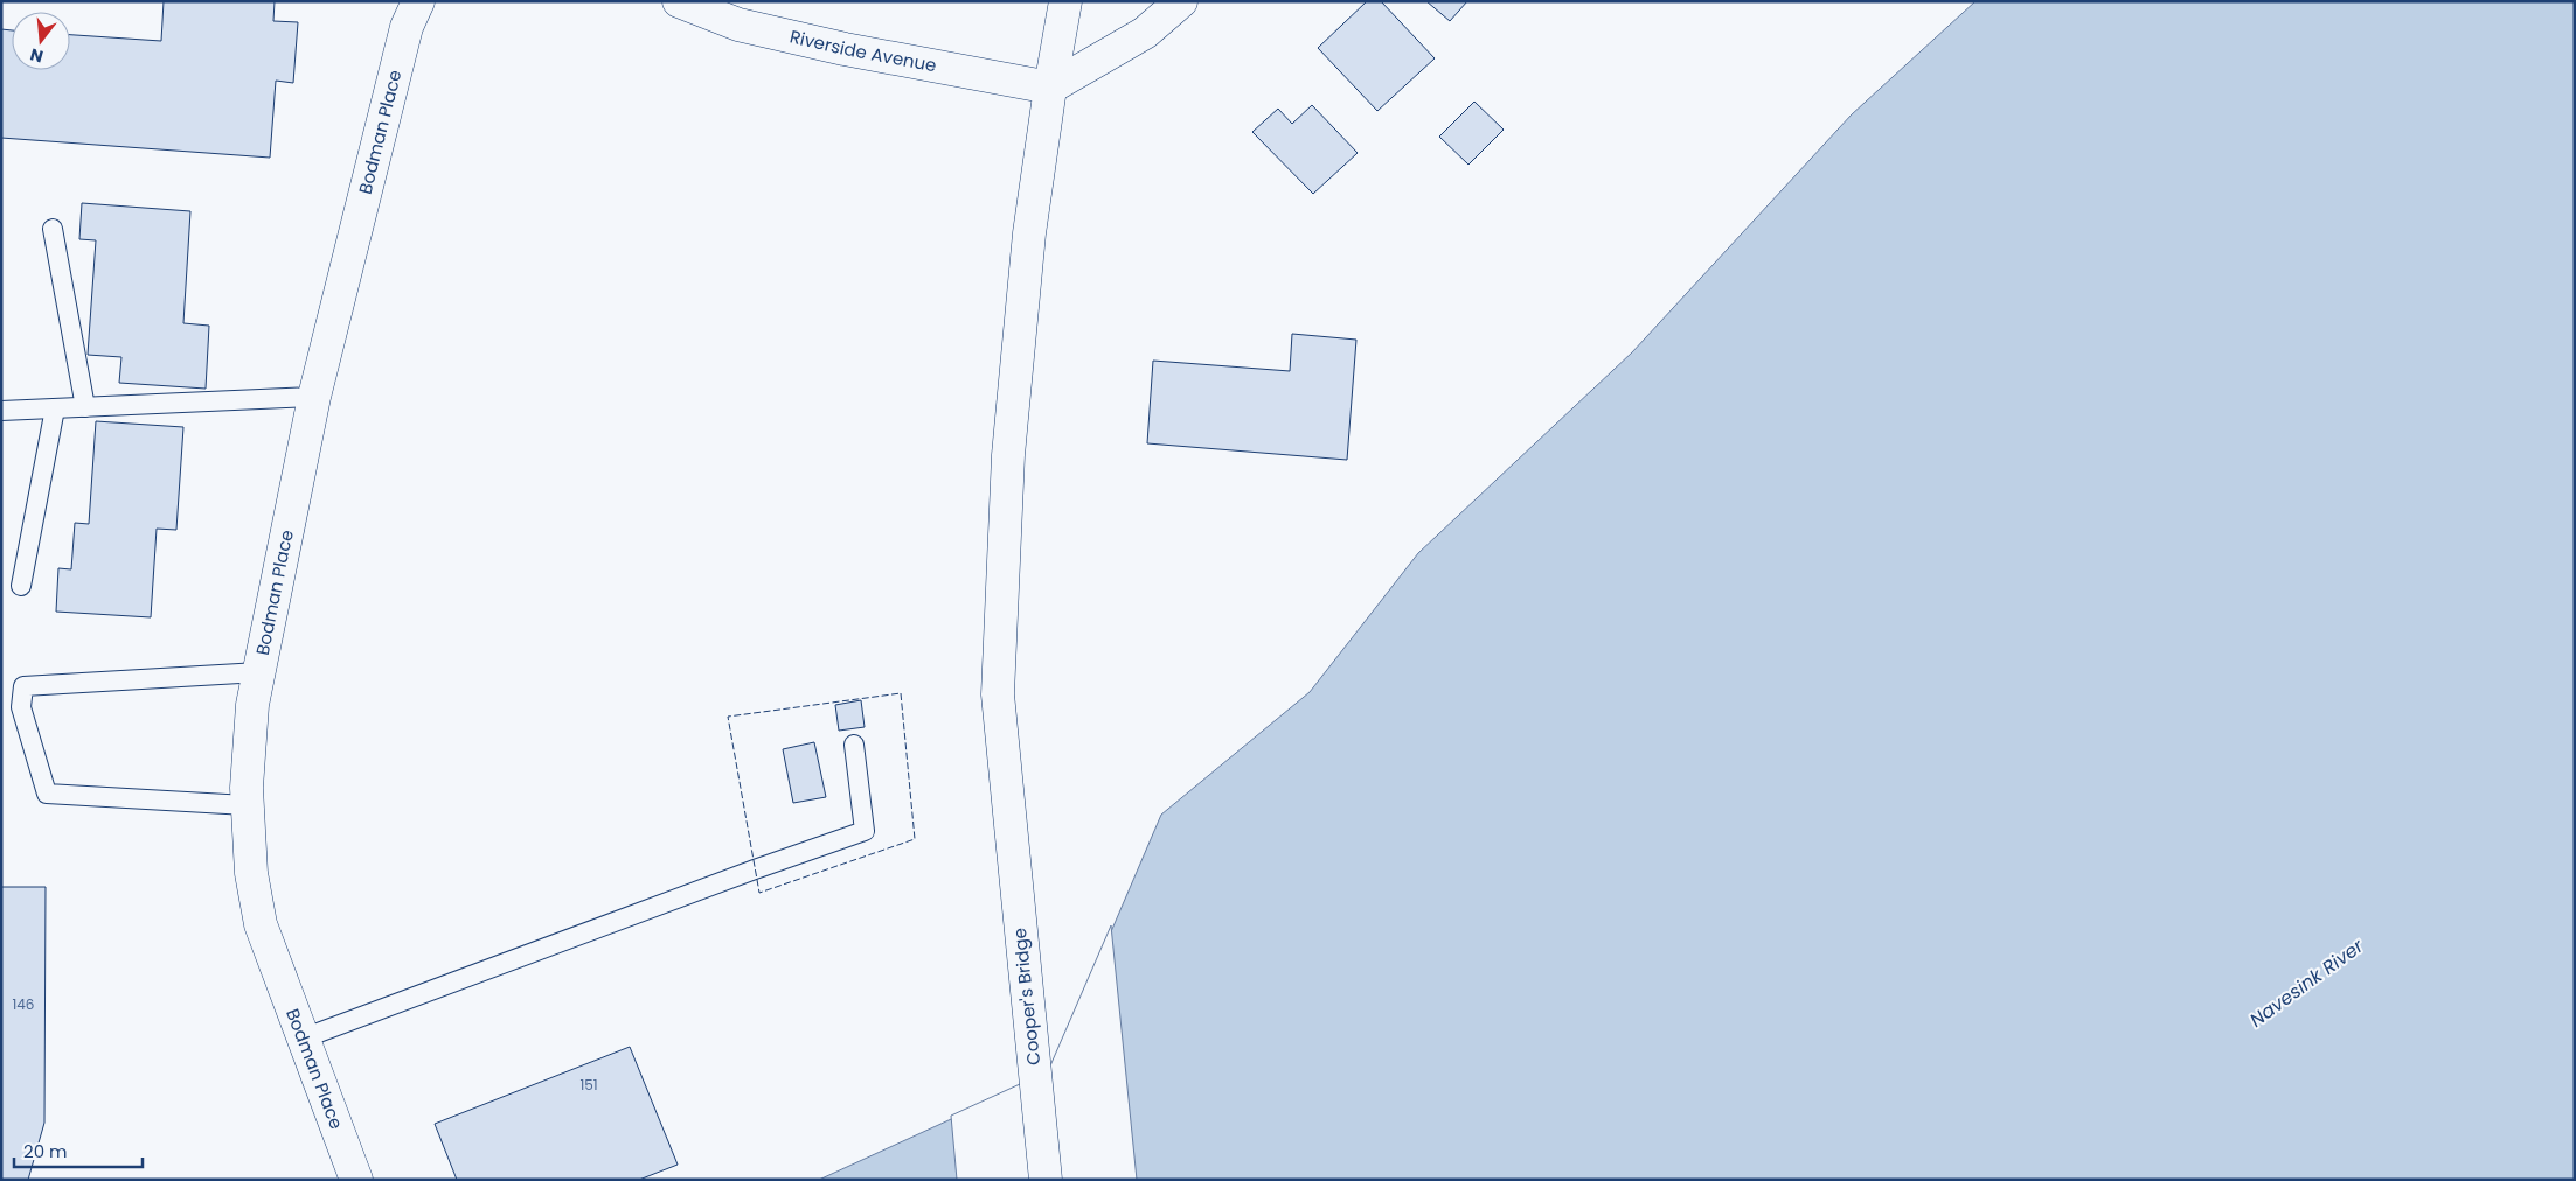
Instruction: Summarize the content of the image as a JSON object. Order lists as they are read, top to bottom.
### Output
{
  "streets": {
    "main road": ["Riverside Avenue", "Bodman Place", "Cooper's Bridge"]
  },
  "crossings": [
    ["Riverside Avenue", "Cooper's Bridge"]
  ],
  "water": ["Navesink River"],
  "house_numbers": ["146", "151"],
  "scale_bar": "20 m",
  "north": "bottom"
}
